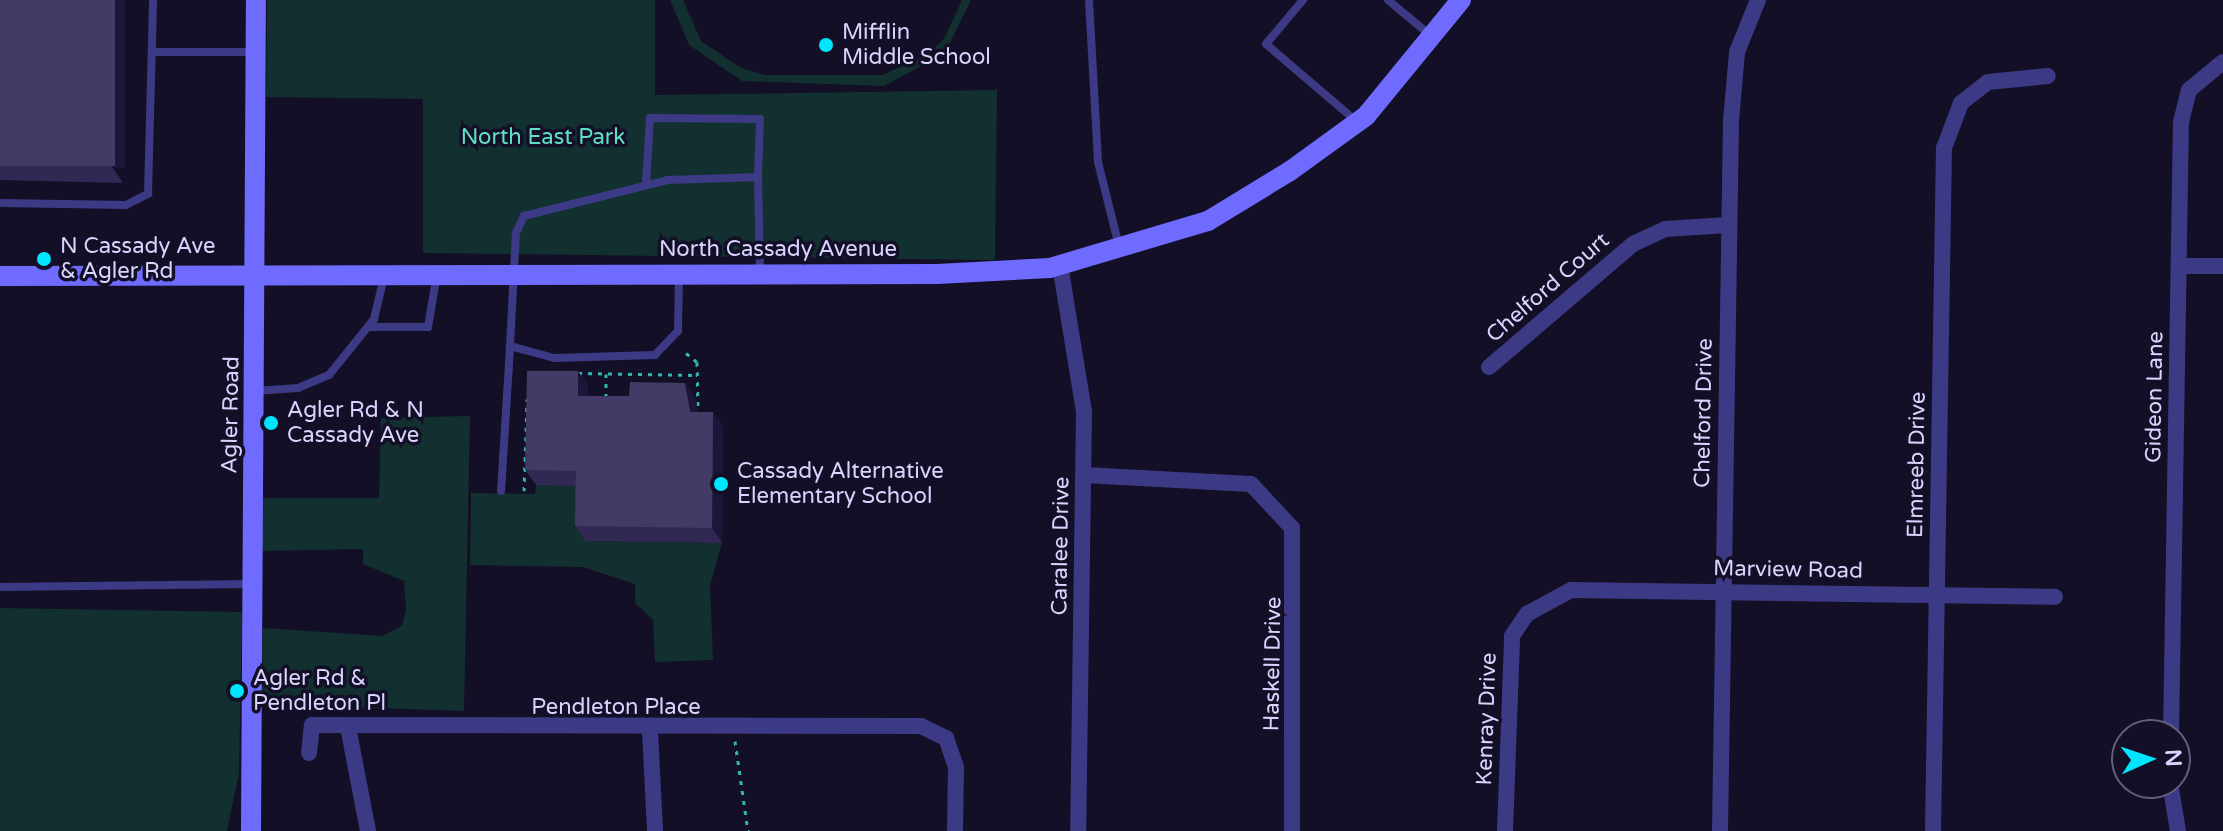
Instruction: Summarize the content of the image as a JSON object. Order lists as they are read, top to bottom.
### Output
{
  "streets": {
    "main road": ["North Cassady Avenue", "Agler Road"],
    "street": [
      "Chelford Court",
      "Gideon Lane",
      "Chelford Drive",
      "Elmreeb Drive",
      "Caralee Drive",
      "Marview Road",
      "Haskell Drive",
      "Pendleton Place",
      "Kenray Drive"
    ]
  },
  "crossings": [
    ["North Cassady Avenue", "Agler Road"],
    ["North Cassady Avenue", "Caralee Drive"],
    ["Chelford Court", "Chelford Drive"],
    ["Chelford Drive", "Marview Road"],
    ["Elmreeb Drive", "Marview Road"],
    ["Caralee Drive", "Haskell Drive"],
    ["Marview Road", "Kenray Drive"]
  ],
  "parks": ["North East Park"],
  "places": [
    "Mifflin Middle School",
    "N Cassady Ave & Agler Rd",
    "Agler Rd & N Cassady Ave",
    "Cassady Alternative Elementary School",
    "Agler Rd & Pendleton Pl"
  ],
  "north": "right"
}
